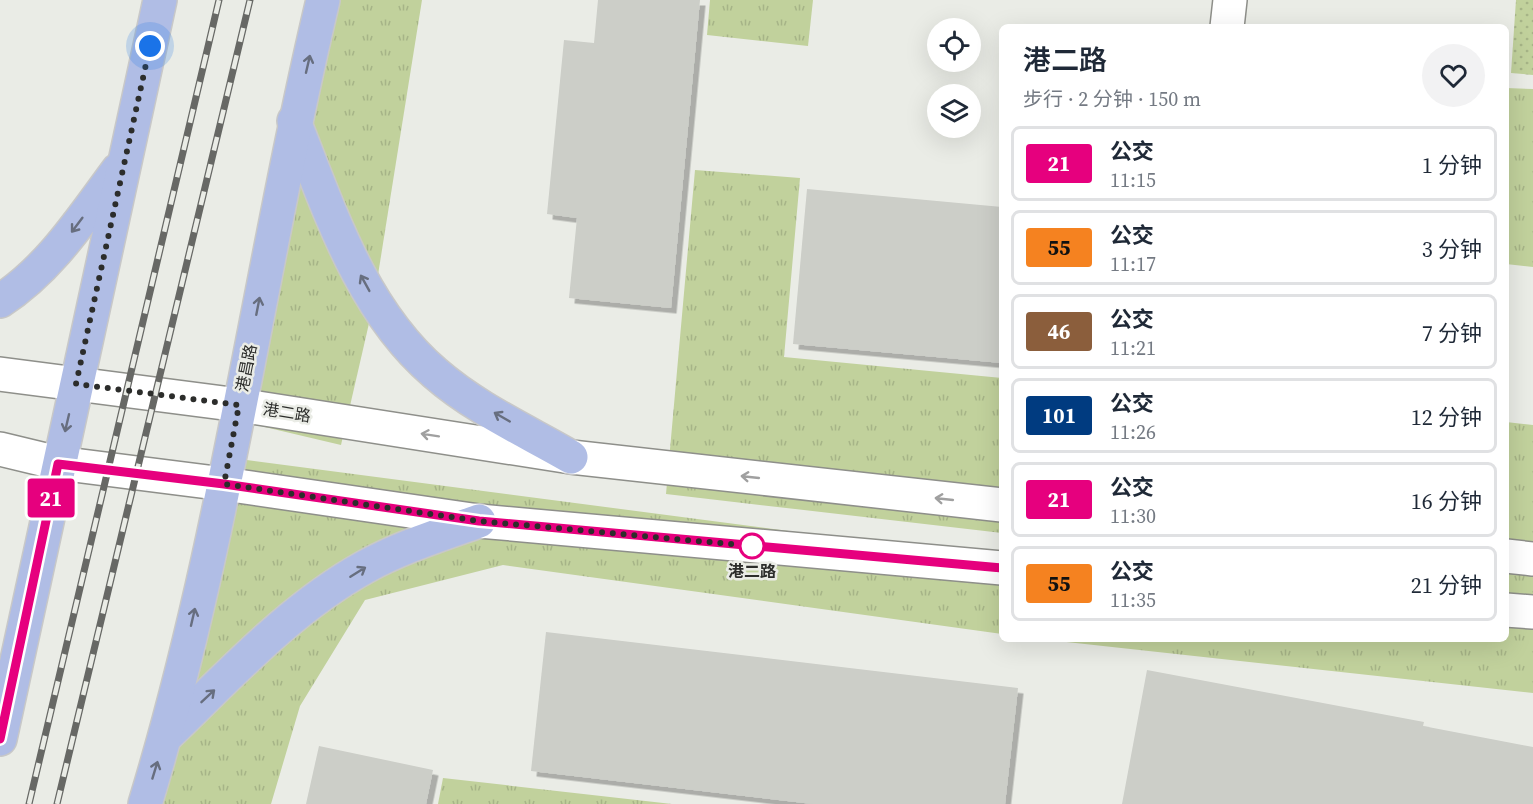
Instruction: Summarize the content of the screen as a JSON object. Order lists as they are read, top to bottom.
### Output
{
  "streets": {
    "main road": ["港昌路"],
    "street": ["港二路"]
  },
  "crossings": [
    ["港昌路", "港二路"]
  ],
  "places": ["港二路"],
  "lines": ["bus line 21"],
  "page": {
    "on_map": "21",
    "heading": ["港二路", "步行 · 2 分钟 · 150 m"],
    "list": [
      {
        "mark": "21",
        "name": "公交",
        "note": "11:15",
        "value": "1 分钟"
      },
      {
        "mark": "55",
        "name": "公交",
        "note": "11:17",
        "value": "3 分钟"
      },
      {
        "mark": "46",
        "name": "公交",
        "note": "11:21",
        "value": "7 分钟"
      },
      {
        "mark": "101",
        "name": "公交",
        "note": "11:26",
        "value": "12 分钟"
      },
      {
        "mark": "21",
        "name": "公交",
        "note": "11:30",
        "value": "16 分钟"
      },
      {
        "mark": "55",
        "name": "公交",
        "note": "11:35",
        "value": "21 分钟"
      }
    ]
  }
}
